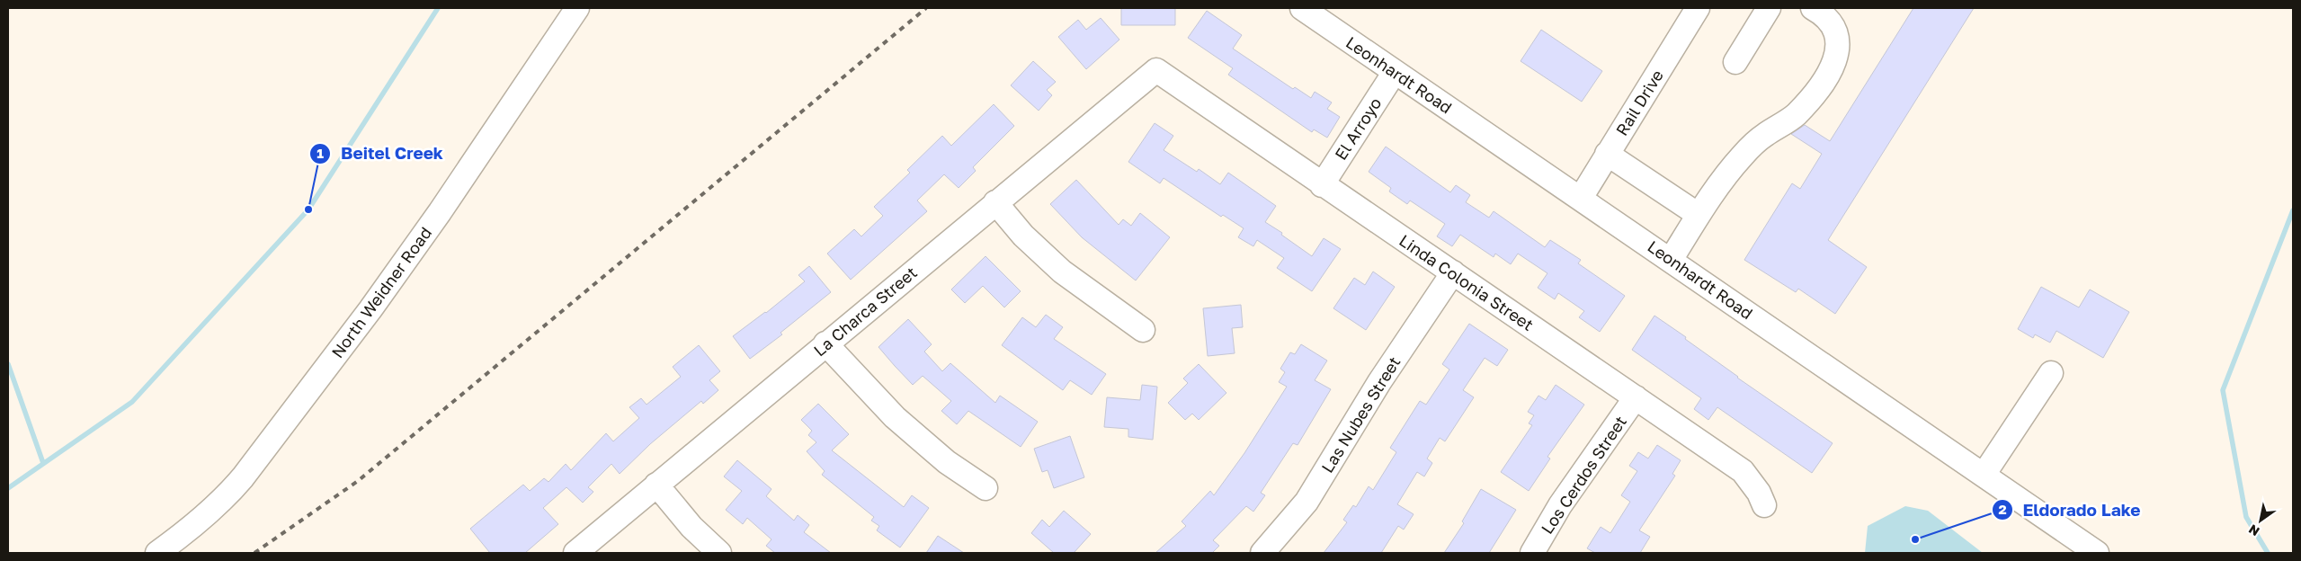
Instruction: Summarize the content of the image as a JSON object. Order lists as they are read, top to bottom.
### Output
{
  "streets": {
    "street": [
      "Leonhardt Road",
      "Rail Drive",
      "El Arroyo",
      "Linda Colonia Street",
      "North Weidner Road",
      "La Charca Street",
      "Las Nubes Street",
      "Los Cerdos Street"
    ]
  },
  "crossings": [
    ["Leonhardt Road", "Rail Drive"],
    ["Leonhardt Road", "El Arroyo"],
    ["El Arroyo", "Linda Colonia Street"],
    ["Linda Colonia Street", "La Charca Street"],
    ["Linda Colonia Street", "Las Nubes Street"],
    ["Linda Colonia Street", "Los Cerdos Street"]
  ],
  "places": ["Beitel Creek", "Eldorado Lake"],
  "north": "bottom left"
}
